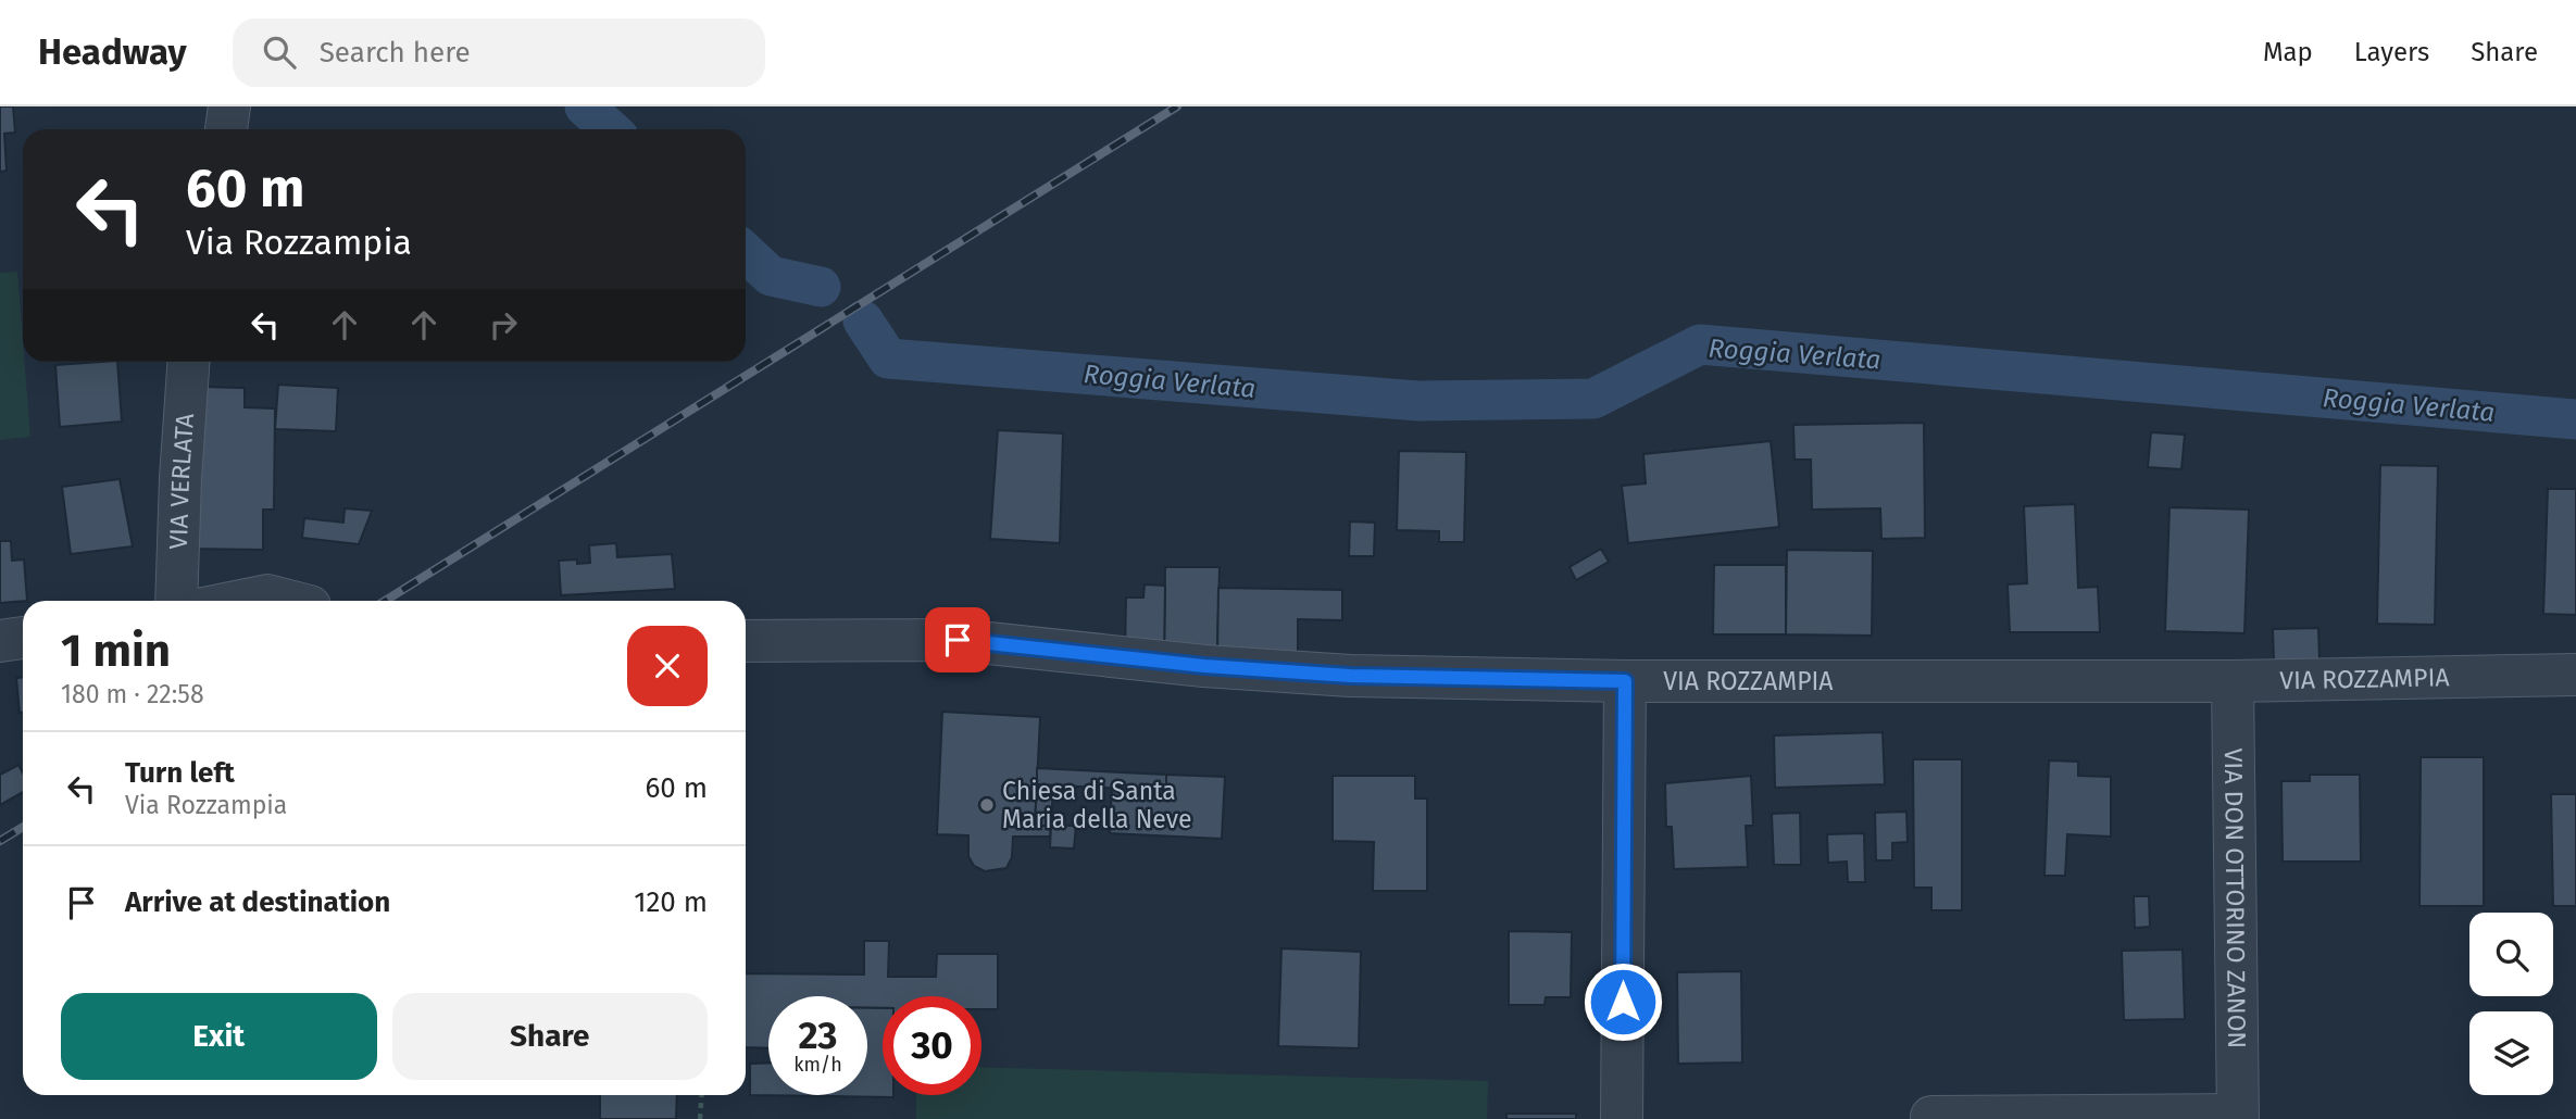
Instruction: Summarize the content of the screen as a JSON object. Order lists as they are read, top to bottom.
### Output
{
  "streets": {
    "street": ["VIA VERLATA", "VIA ROZZAMPIA", "VIA DON OTTORINO ZANON"]
  },
  "crossings": [
    ["VIA ROZZAMPIA", "VIA DON OTTORINO ZANON"]
  ],
  "water": ["Roggia Verlata"],
  "places": ["Chiesa di Santa Maria della Neve"],
  "page": {
    "header": "Headway",
    "search": "Search here",
    "nav": ["Map", "Layers", "Share"],
    "turn": ["60 m", "Via Rozzampia"],
    "heading": ["1 min", "180 m · 22:58"],
    "list": [
      {
        "name": "Turn left",
        "note": "Via Rozzampia",
        "value": "60 m"
      },
      {
        "name": "Arrive at destination",
        "value": "120 m"
      }
    ],
    "buttons": ["Exit", "Share"],
    "speed": "23 km/h",
    "limit": "30"
  }
}
